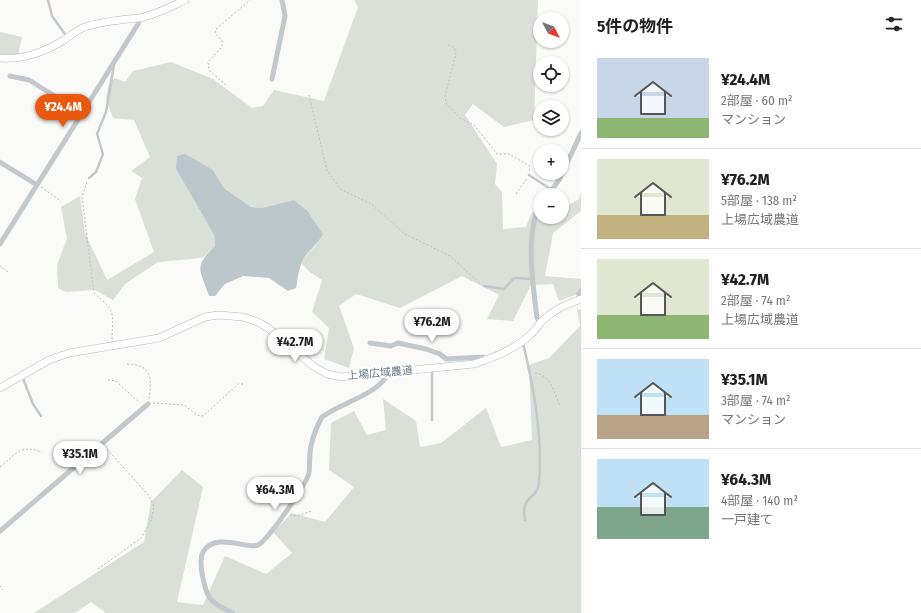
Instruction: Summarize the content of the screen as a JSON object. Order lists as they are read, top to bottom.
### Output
{
  "streets": {
    "street": ["上場広域農道"]
  },
  "north": "bottom right",
  "page": {
    "heading": "5件の物件",
    "map_buttons": ["+", "−"],
    "list": [
      {
        "name": "¥24.4M",
        "note": "2部屋 · 60 m² · マンション"
      },
      {
        "name": "¥76.2M",
        "note": "5部屋 · 138 m² · 上場広域農道"
      },
      {
        "name": "¥42.7M",
        "note": "2部屋 · 74 m² · 上場広域農道"
      },
      {
        "name": "¥35.1M",
        "note": "3部屋 · 74 m² · マンション"
      },
      {
        "name": "¥64.3M",
        "note": "4部屋 · 140 m² · 一戸建て"
      }
    ],
    "price": [
      "¥24.4M",
      "¥76.2M",
      "¥42.7M",
      "¥35.1M",
      "¥64.3M"
    ]
  }
}
